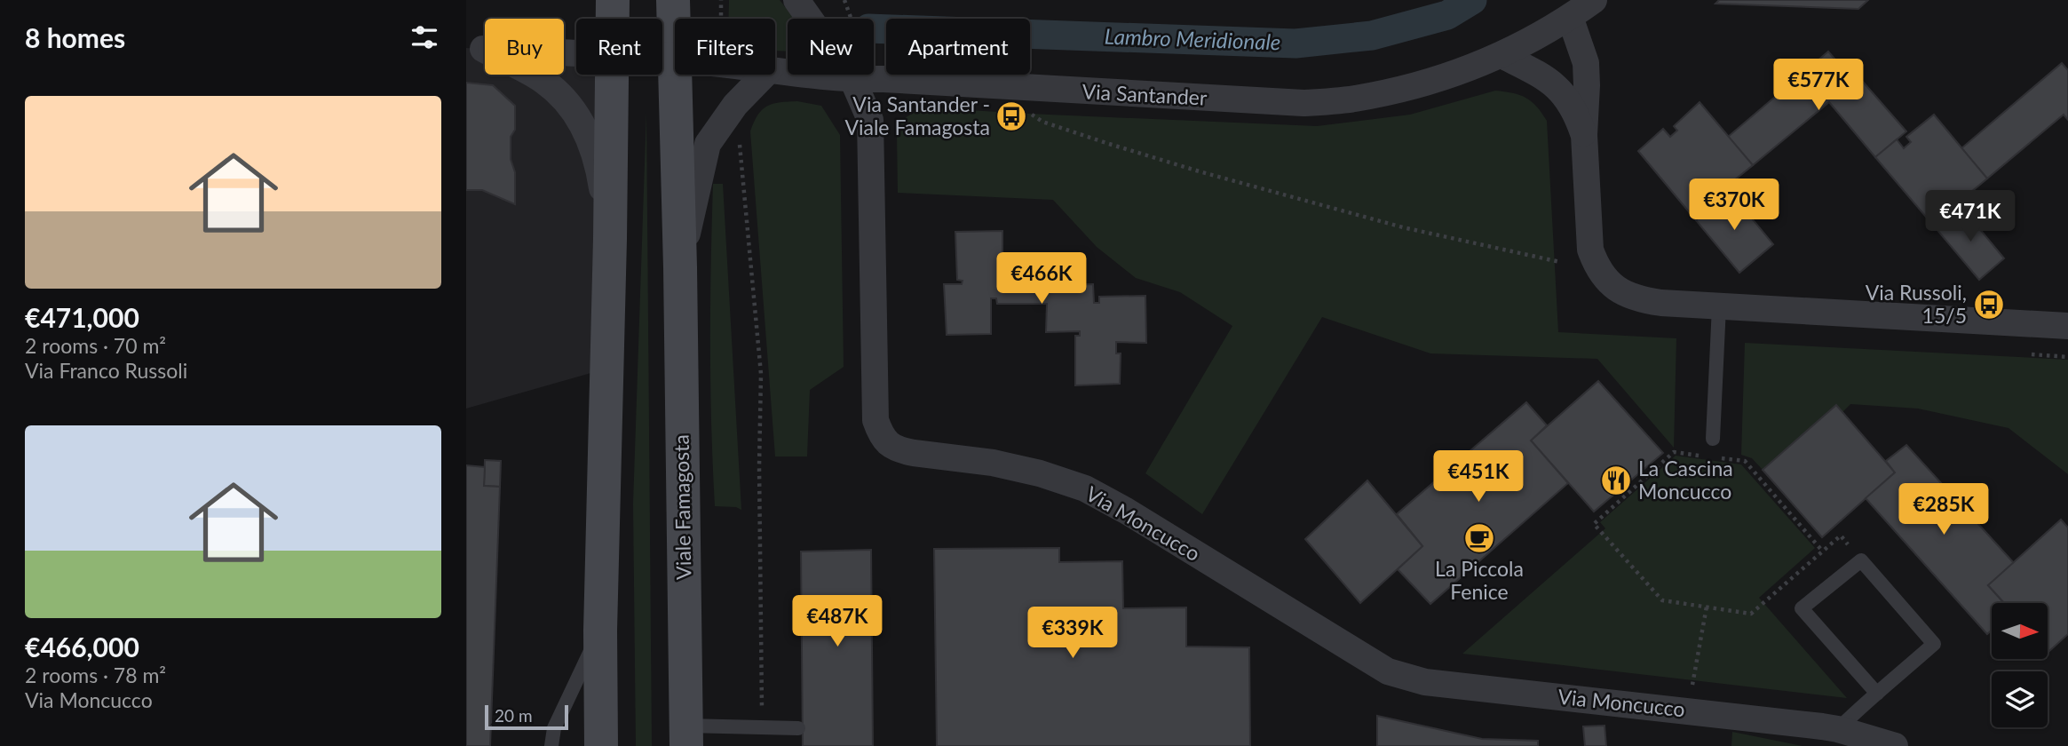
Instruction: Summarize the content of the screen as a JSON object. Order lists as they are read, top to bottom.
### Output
{
  "streets": {
    "main road": ["Viale Famagosta"],
    "street": ["Via Santander", "Via Moncucco"]
  },
  "crossings": [
    ["Via Santander", "Via Moncucco"]
  ],
  "water": ["Lambro Meridionale"],
  "places": {
    "bus stop": ["Via Santander - Viale Famagosta", "Via Russoli, 15/5"],
    "restaurant": ["La Cascina Moncucco"],
    "cafe": ["La Piccola Fenice"]
  },
  "scale_bar": "20 m",
  "north": "right",
  "page": {
    "heading": "8 homes",
    "chip": [
      "Buy",
      "Rent",
      "Filters",
      "New",
      "Apartment"
    ],
    "price": [
      "€577K",
      "€370K",
      "€471K",
      "€466K",
      "€451K",
      "€285K",
      "€487K",
      "€339K"
    ],
    "list": [
      {
        "name": "€471,000",
        "note": "2 rooms · 70 m² · Via Franco Russoli"
      },
      {
        "name": "€466,000",
        "note": "2 rooms · 78 m² · Via Moncucco"
      }
    ],
    "scale": "20 m"
  }
}
